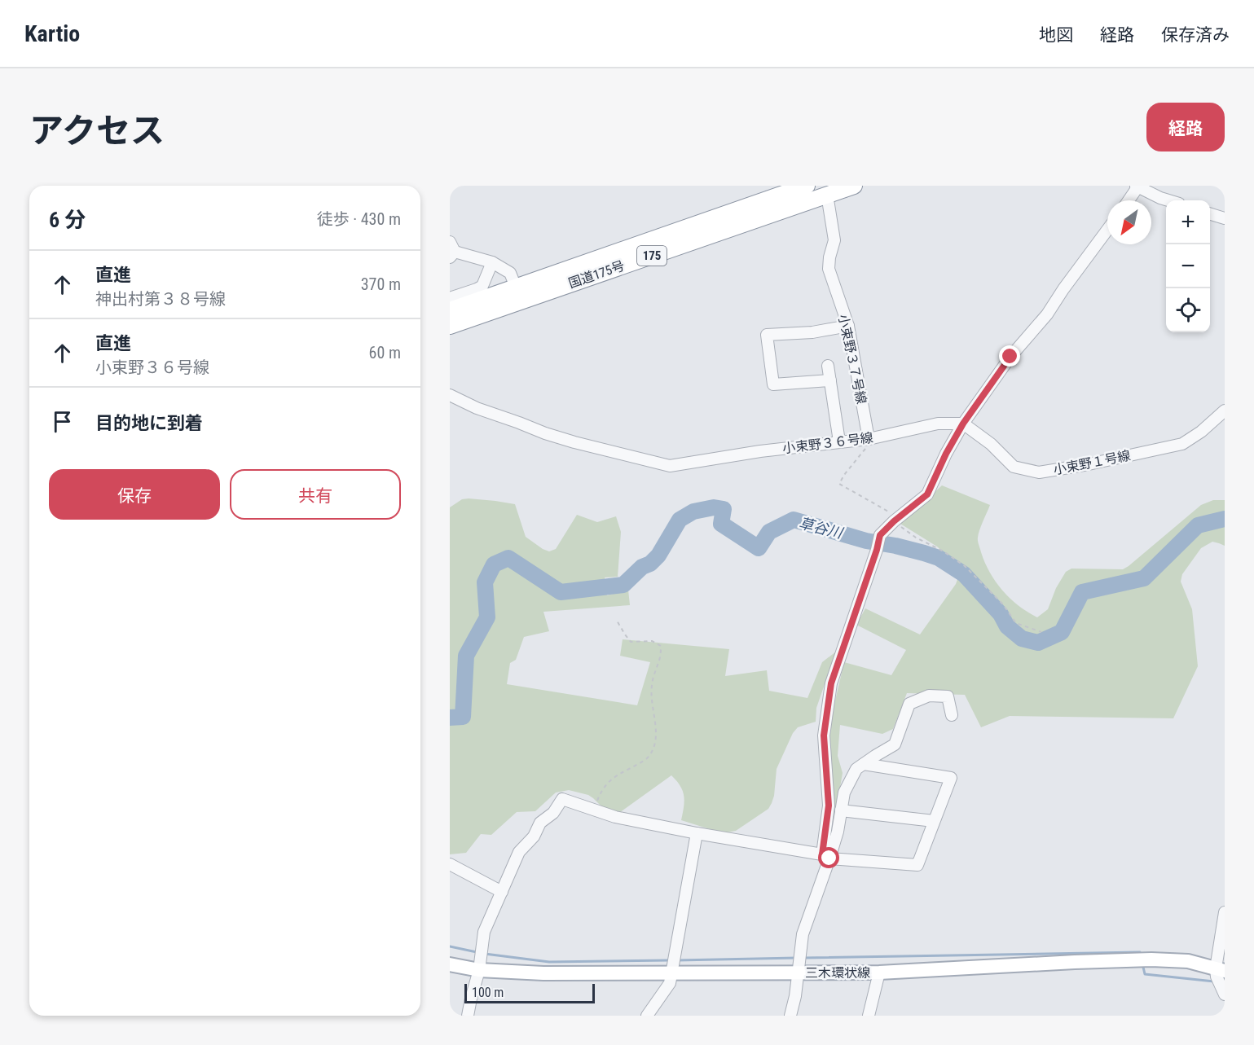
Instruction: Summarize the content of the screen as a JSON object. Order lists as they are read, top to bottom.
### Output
{
  "streets": {
    "highway": ["175", "国道175号"],
    "main road": ["三木環状線"],
    "street": ["小束野３７号線", "小束野３６号線", "小束野１号線"]
  },
  "crossings": [
    ["国道175号", "小束野３７号線"],
    ["小束野３７号線", "小束野３６号線"],
    ["小束野３６号線", "小束野１号線"]
  ],
  "water": ["草谷川"],
  "scale_bar": "100 m",
  "north": "bottom left",
  "page": {
    "header": "Kartio",
    "nav": ["地図", "経路", "保存済み"],
    "title": "アクセス",
    "buttons": [
      "経路",
      ["保存", "共有"]
    ],
    "heading": ["6 分", "徒歩 · 430 m"],
    "map_buttons": ["+", "−"],
    "list": [
      ["直進", "神出村第３８号線", "370 m"],
      ["直進", "小束野３６号線", "60 m"],
      "目的地に到着"
    ],
    "scale": "100 m"
  }
}
